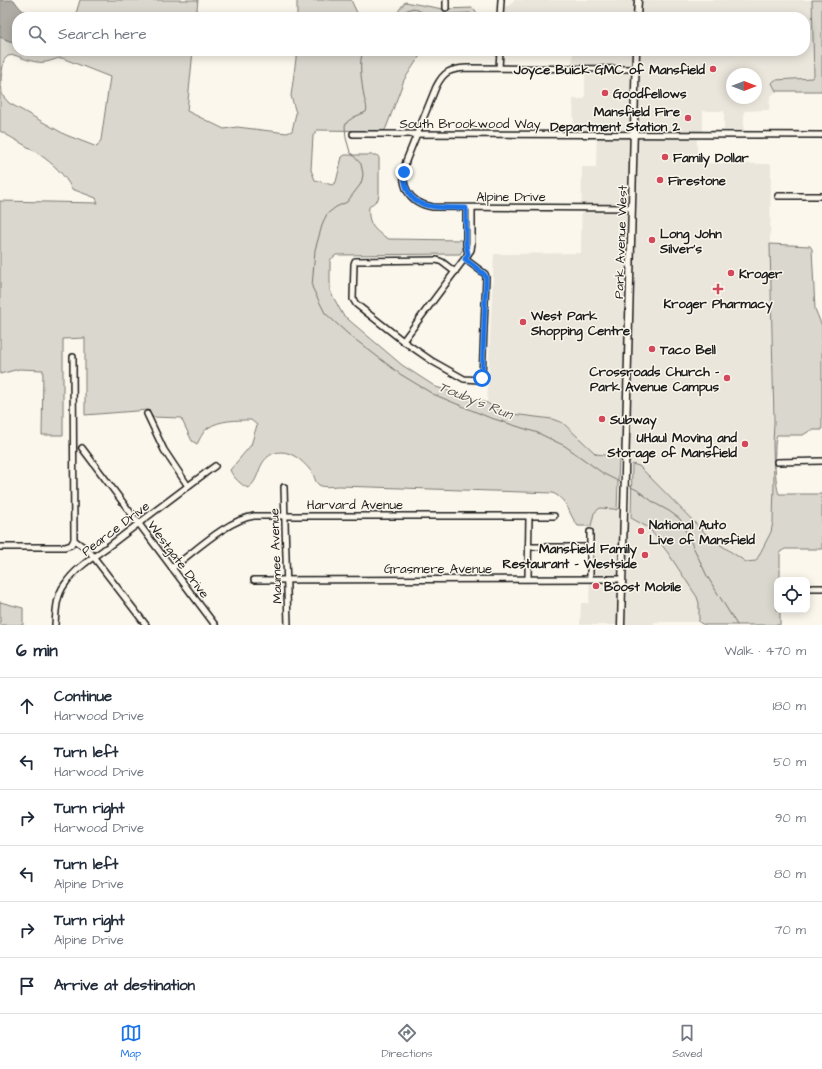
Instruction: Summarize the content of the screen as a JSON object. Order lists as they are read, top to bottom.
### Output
{
  "streets": {
    "main road": ["Park Avenue West"],
    "street": [
      "South Brookwood Way",
      "Alpine Drive",
      "Harvard Avenue",
      "Pearce Drive",
      "Maumee Avenue",
      "Westgate Drive",
      "Grasmere Avenue"
    ]
  },
  "crossings": [
    ["South Brookwood Way", "Alpine Drive"],
    ["South Brookwood Way", "Park Avenue West"],
    ["Alpine Drive", "Park Avenue West"],
    ["Park Avenue West", "Grasmere Avenue"],
    ["Harvard Avenue", "Maumee Avenue"],
    ["Harvard Avenue", "Westgate Drive"],
    ["Pearce Drive", "Westgate Drive"],
    ["Maumee Avenue", "Grasmere Avenue"]
  ],
  "water": ["Touby's Run"],
  "places": {
    "other": [
      "Joyce Buick GMC of Mansfield",
      "Goodfellows",
      "Mansfield Fire Department Station 2",
      "Family Dollar",
      "Firestone",
      "Long John Silver's",
      "Kroger",
      "West Park Shopping Centre",
      "Taco Bell",
      "Crossroads Church - Park Avenue Campus",
      "Subway",
      "UHaul Moving and Storage of Mansfield",
      "National Auto Live of Mansfield",
      "Mansfield Family Restaurant - Westside",
      "Boost Mobile"
    ],
    "health": ["Kroger Pharmacy"]
  },
  "north": "right",
  "page": {
    "search": "Search here",
    "heading": ["6 min", "Walk · 470 m"],
    "list": [
      ["Continue", "Harwood Drive", "180 m"],
      ["Turn left", "Harwood Drive", "50 m"],
      ["Turn right", "Harwood Drive", "90 m"],
      ["Turn left", "Alpine Drive", "80 m"],
      ["Turn right", "Alpine Drive", "70 m"],
      "Arrive at destination"
    ],
    "nav": ["Map", "Directions", "Saved"]
  }
}
